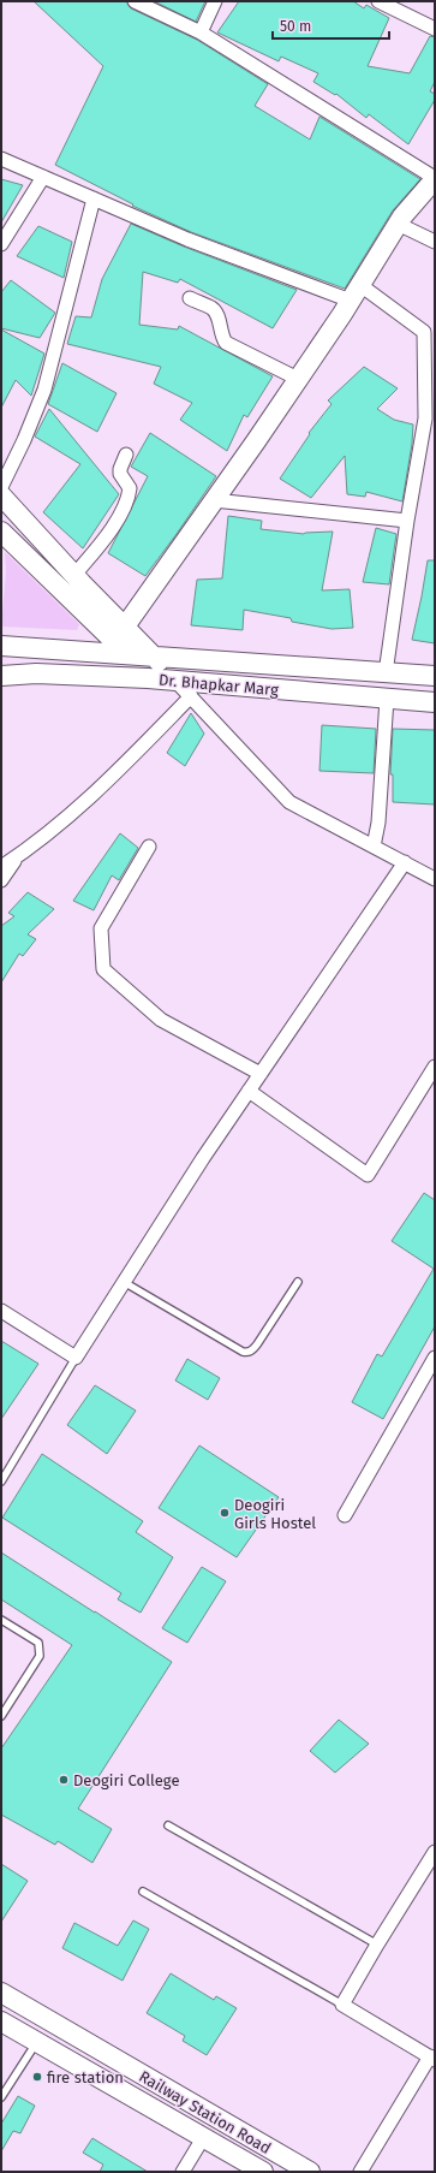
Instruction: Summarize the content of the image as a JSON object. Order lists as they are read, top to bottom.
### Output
{
  "streets": {
    "main road": ["Dr. Bhapkar Marg", "Railway Station Road"]
  },
  "places": ["Deogiri Girls Hostel", "Deogiri College", "fire station"],
  "scale_bar": "50 m"
}
